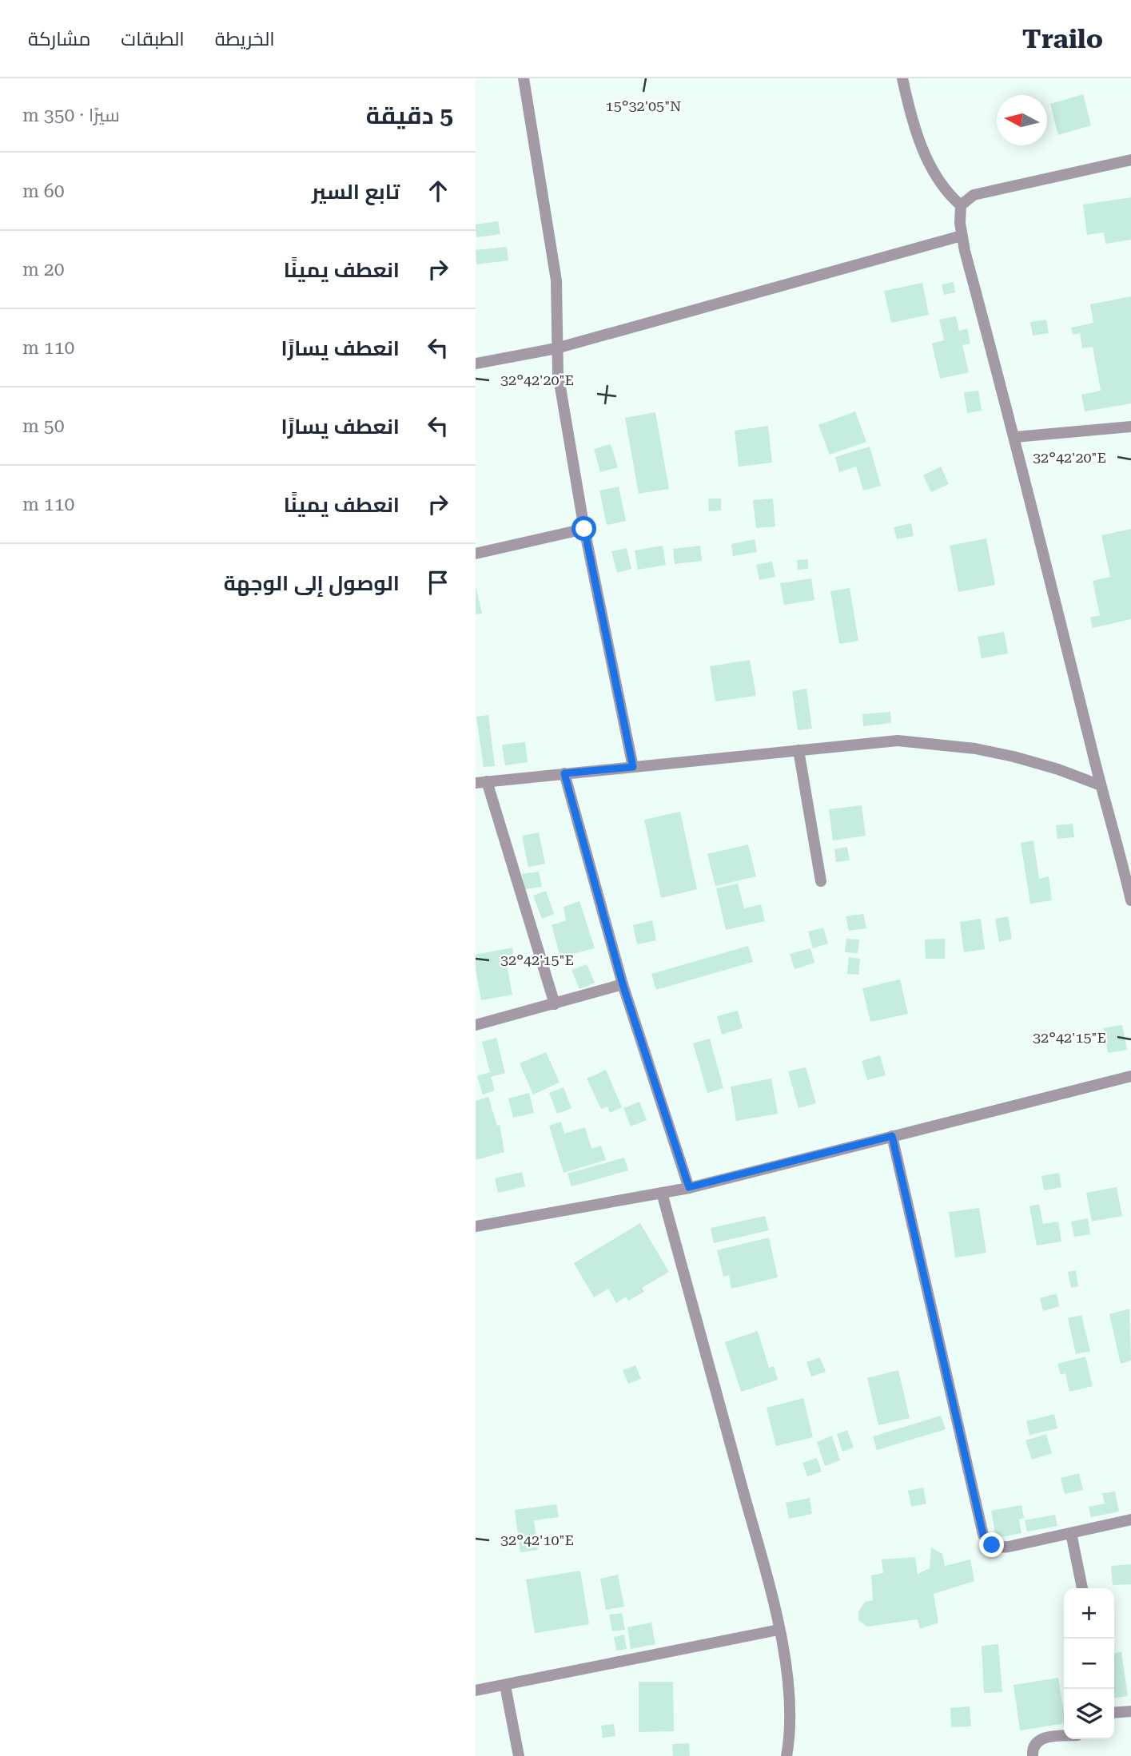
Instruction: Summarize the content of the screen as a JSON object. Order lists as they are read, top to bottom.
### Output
{
  "north": "left",
  "page": {
    "header": "Trailo",
    "nav": ["الخريطة", "الطبقات", "مشاركة"],
    "heading": ["5 دقيقة", "سيرًا · 350 m"],
    "list": [
      ["تابع السير", "60 m"],
      ["انعطف يمينًا", "20 m"],
      ["انعطف يسارًا", "110 m"],
      ["انعطف يسارًا", "50 m"],
      ["انعطف يمينًا", "110 m"],
      "الوصول إلى الوجهة"
    ],
    "map_buttons": ["+", "−"]
  },
  "coordinates": [
    "15°32'05\"N",
    "32°42'20\"E",
    "32°42'15\"E",
    "32°42'10\"E"
  ]
}
